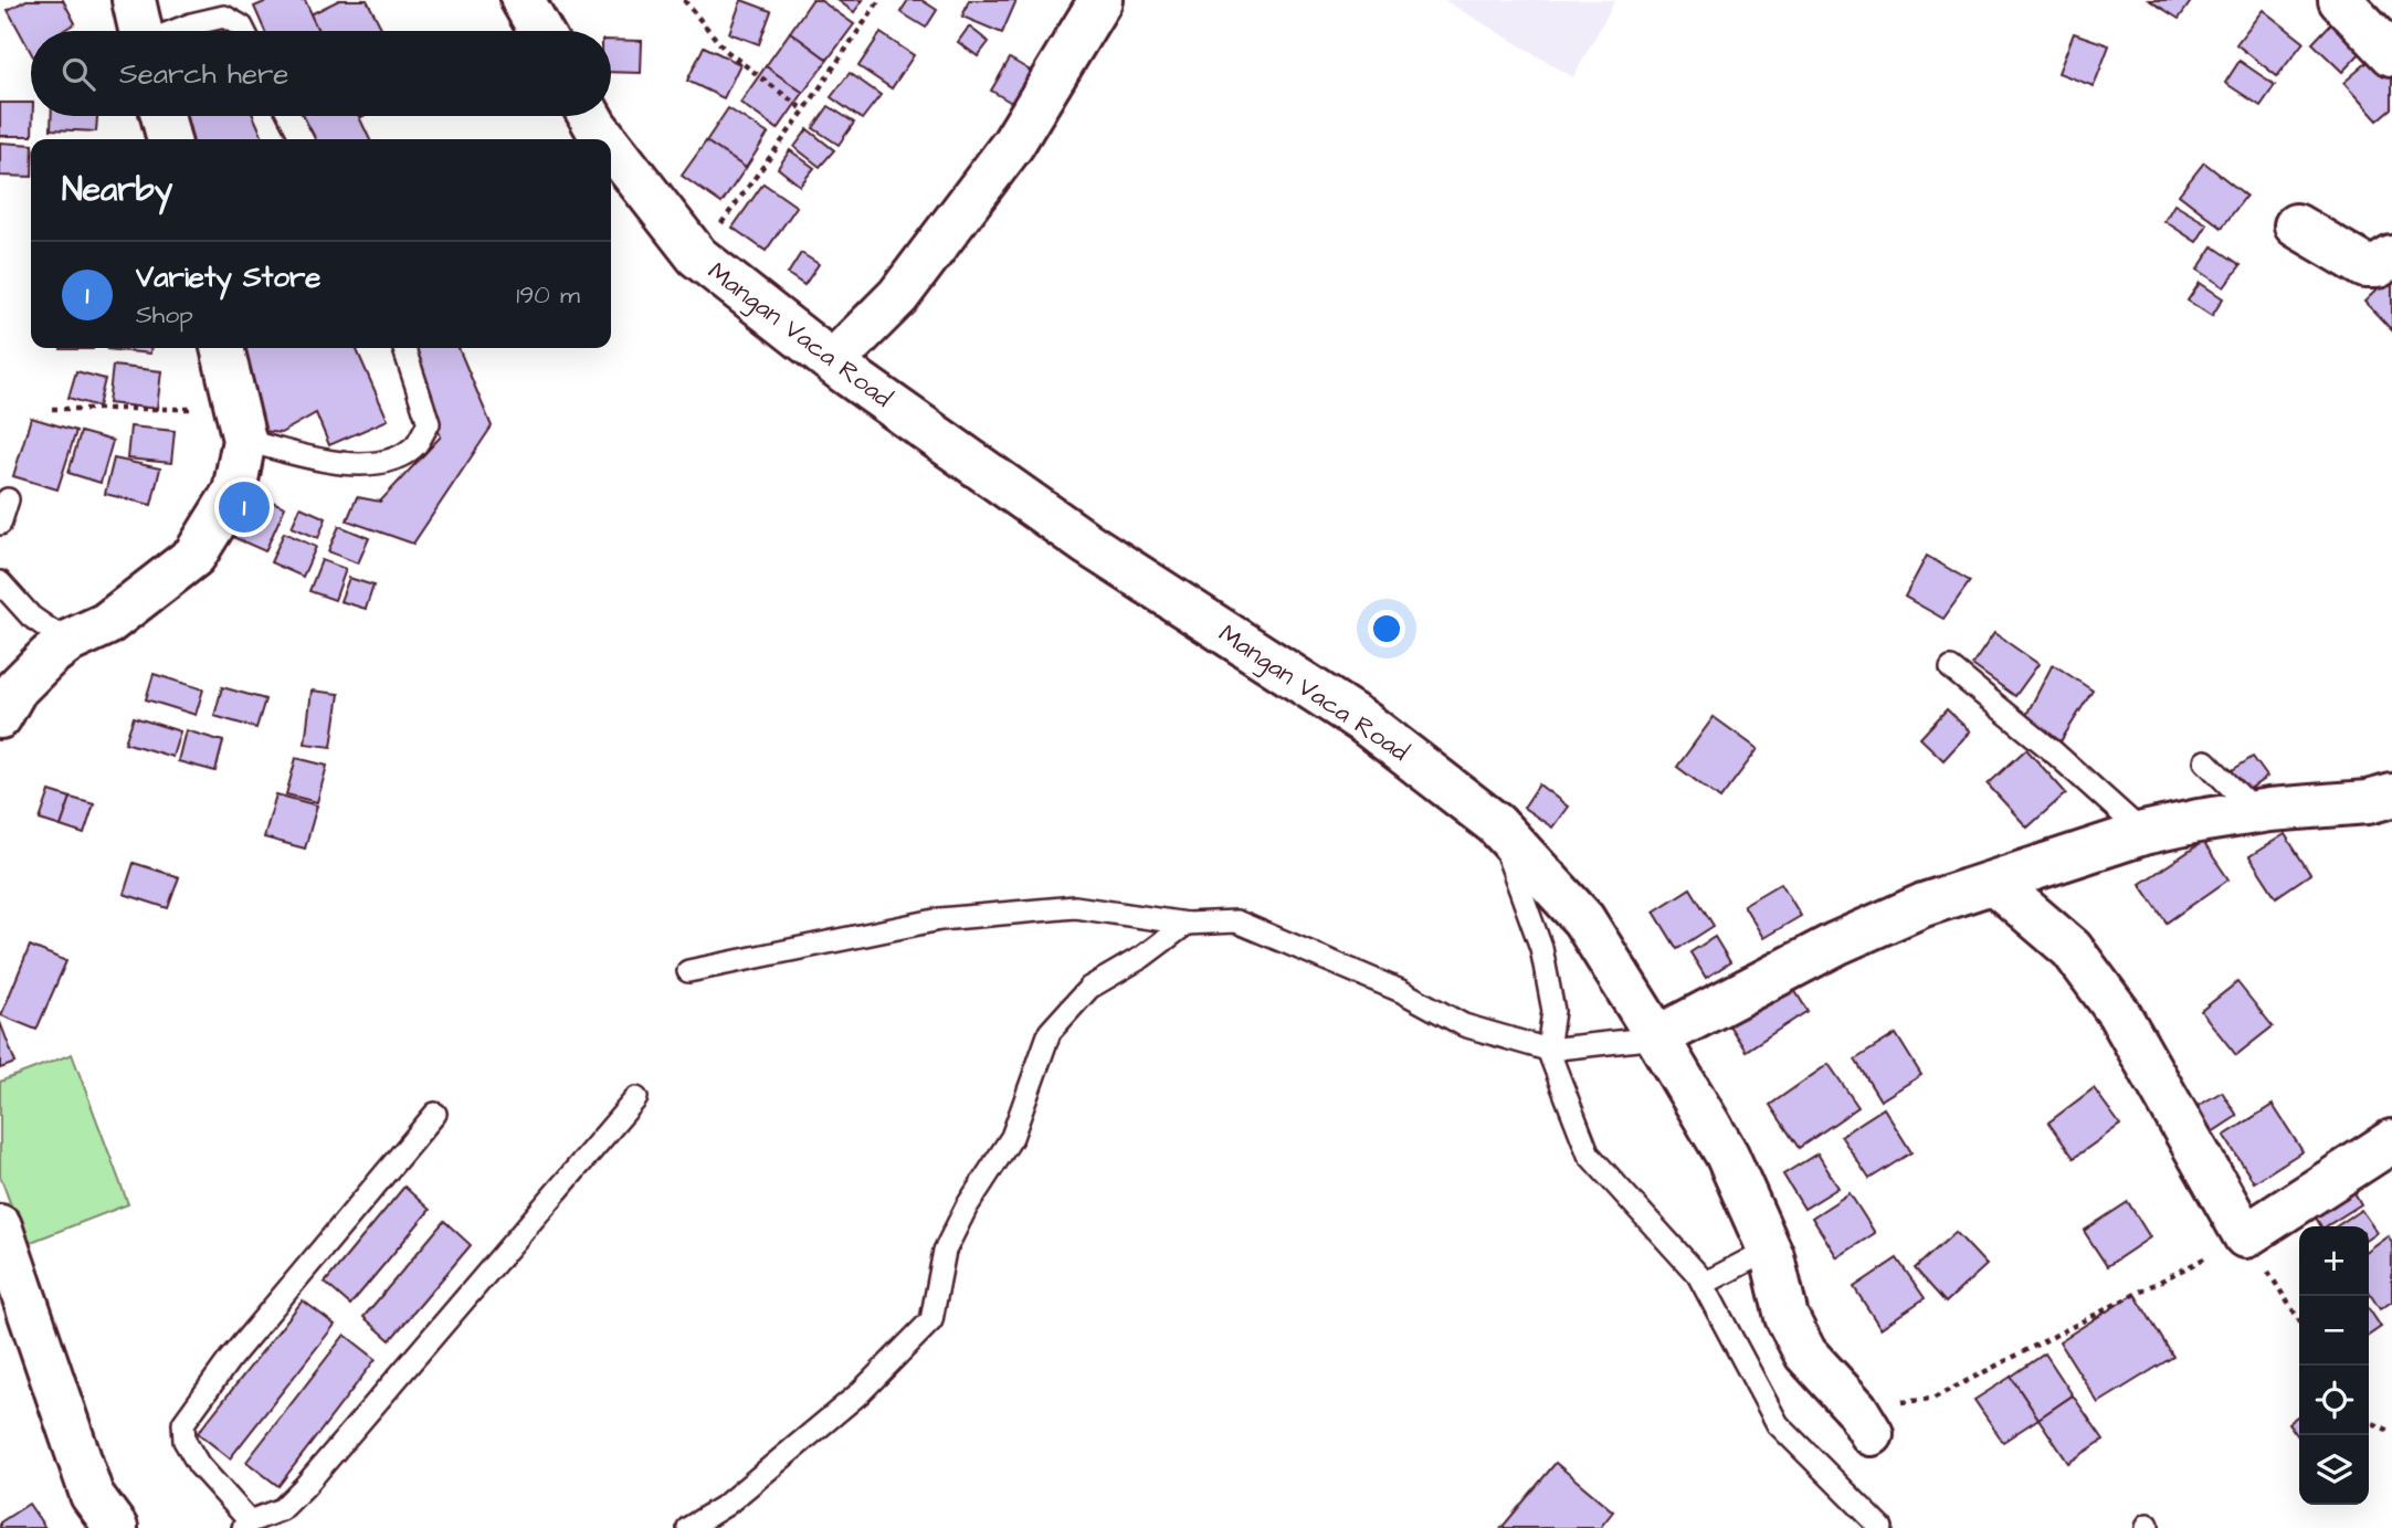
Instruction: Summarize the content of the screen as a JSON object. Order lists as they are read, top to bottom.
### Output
{
  "streets": {
    "street": ["Mangan Vaca Road"]
  },
  "page": {
    "search": "Search here",
    "heading": "Nearby",
    "list": [
      {
        "mark": "1",
        "name": "Variety Store",
        "note": "Shop",
        "value": "190 m"
      }
    ],
    "pins": "1",
    "map_buttons": ["+", "−"]
  }
}
